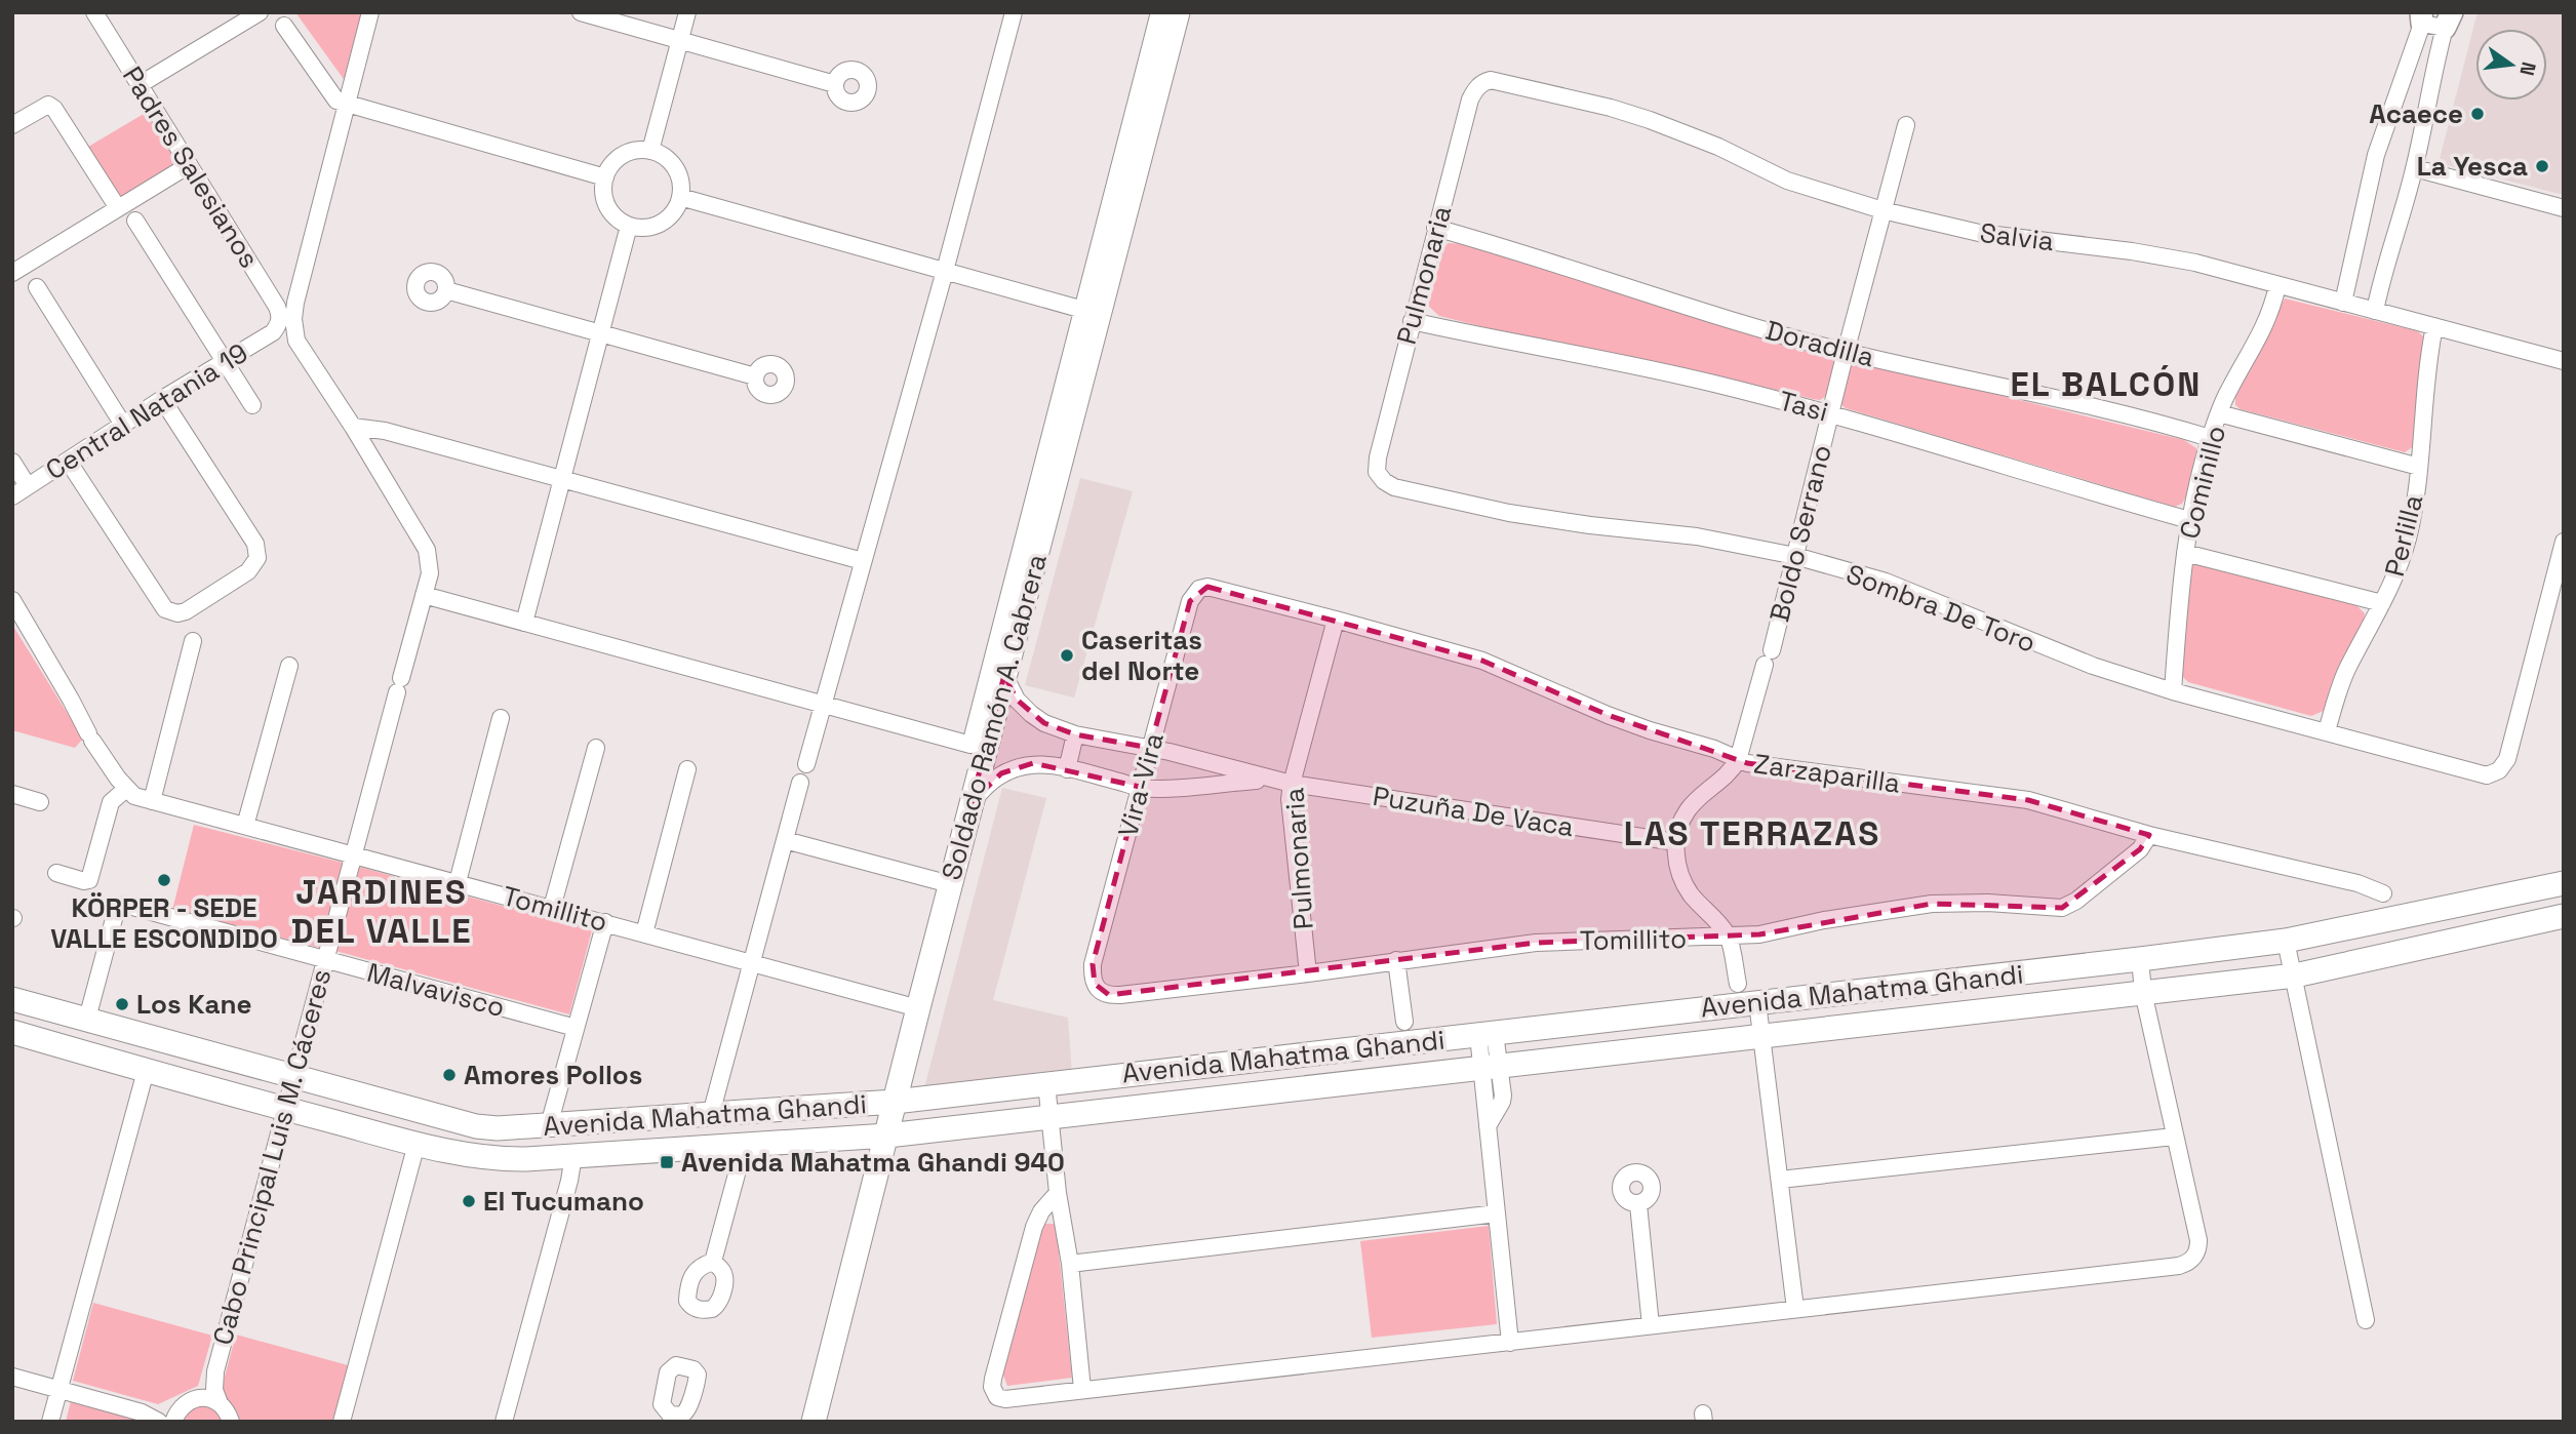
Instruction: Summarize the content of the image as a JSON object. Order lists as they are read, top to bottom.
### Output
{
  "streets": {
    "main road": ["Soldado Ramón A. Cabrera", "Avenida Mahatma Ghandi"],
    "street": [
      "Padres Salesianos",
      "Salvia",
      "Pulmonaria",
      "Doradilla",
      "Tasi",
      "Central Natania 19",
      "Cominillo",
      "Boldo Serrano",
      "Perlilla",
      "Sombra De Toro",
      "Zarzaparilla",
      "Vira-Vira",
      "Puzuña De Vaca",
      "Tomillito",
      "Malvavisco",
      "Cabo Principal Luis M. Cáceres"
    ]
  },
  "crossings": [
    ["Padres Salesianos", "Central Natania 19"],
    ["Salvia", "Pulmonaria"],
    ["Salvia", "Cominillo"],
    ["Salvia", "Boldo Serrano"],
    ["Salvia", "Perlilla"],
    ["Pulmonaria", "Doradilla"],
    ["Pulmonaria", "Tasi"],
    ["Pulmonaria", "Sombra De Toro"],
    ["Pulmonaria", "Zarzaparilla"],
    ["Pulmonaria", "Puzuña De Vaca"],
    ["Pulmonaria", "Tomillito"],
    ["Doradilla", "Cominillo"],
    ["Doradilla", "Boldo Serrano"],
    ["Tasi", "Cominillo"],
    ["Tasi", "Boldo Serrano"],
    ["Cominillo", "Sombra De Toro"],
    ["Boldo Serrano", "Sombra De Toro"],
    ["Boldo Serrano", "Zarzaparilla"],
    ["Boldo Serrano", "Puzuña De Vaca"],
    ["Perlilla", "Sombra De Toro"],
    ["Soldado Ramón A. Cabrera", "Tomillito"],
    ["Soldado Ramón A. Cabrera", "Avenida Mahatma Ghandi"],
    ["Zarzaparilla", "Vira-Vira"],
    ["Zarzaparilla", "Tomillito"],
    ["Vira-Vira", "Tomillito"],
    ["Tomillito", "Cabo Principal Luis M. Cáceres"],
    ["Malvavisco", "Avenida Mahatma Ghandi"],
    ["Malvavisco", "Cabo Principal Luis M. Cáceres"],
    ["Avenida Mahatma Ghandi", "Cabo Principal Luis M. Cáceres"]
  ],
  "districts": ["EL BALCÓN", "LAS TERRAZAS", "JARDINES DEL VALLE"],
  "places": {
    "other": [
      "Acaece",
      "La Yesca",
      "Caseritas del Norte",
      "KÖRPER - SEDE VALLE ESCONDIDO",
      "Los Kane",
      "Amores Pollos",
      "El Tucumano"
    ],
    "transit": ["Avenida Mahatma Ghandi 940"]
  },
  "north": "right"
}
